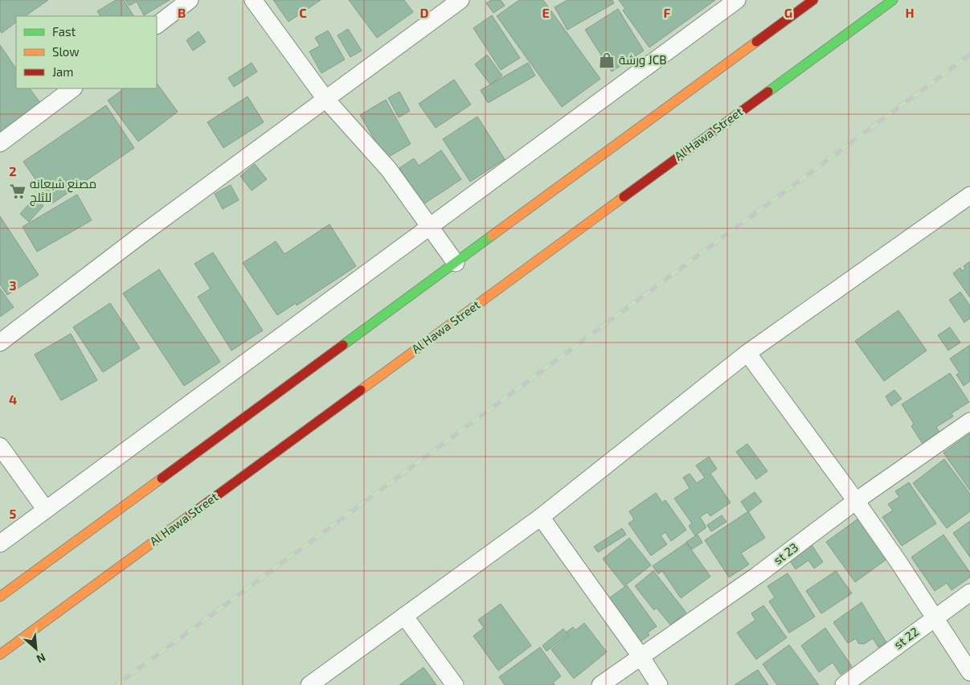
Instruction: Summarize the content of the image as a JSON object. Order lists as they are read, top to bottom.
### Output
{
  "streets": {
    "highway": ["Al Hawa Street"],
    "street": ["st 23", "st 22"]
  },
  "places": {
    "shop": ["ورشة JCB"],
    "supermarket": ["مصنع شبعانه للثلج"]
  },
  "legend": ["Fast", "Slow", "Jam"],
  "north": "bottom right",
  "grid": {
    "columns": [
      "B",
      "C",
      "D",
      "E",
      "F",
      "G",
      "H"
    ],
    "rows": [
      "2",
      "3",
      "4",
      "5"
    ]
  }
}
